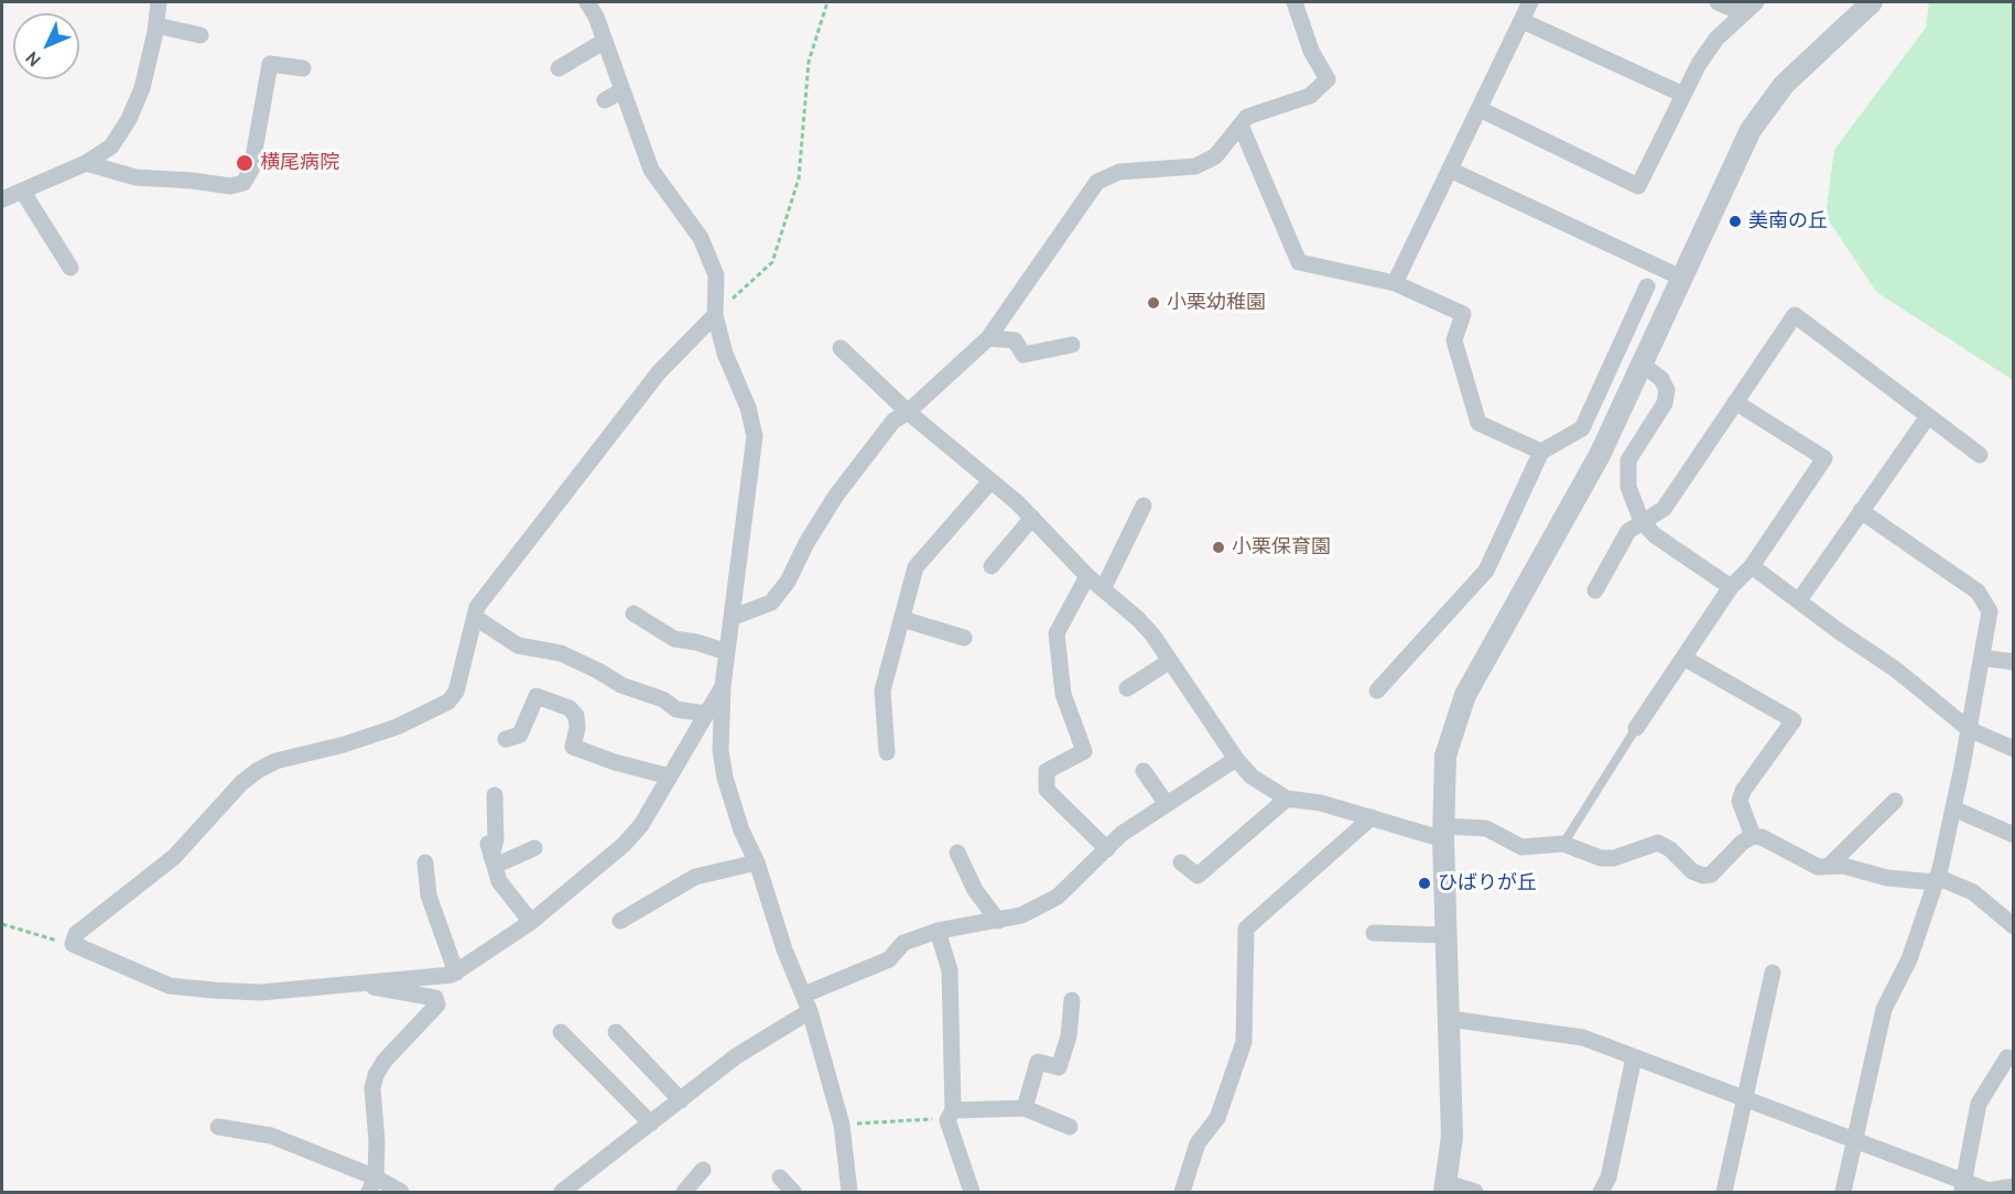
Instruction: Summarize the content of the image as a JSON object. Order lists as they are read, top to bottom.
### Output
{
  "places": [
    "横尾病院",
    "美南の丘",
    "小栗幼稚園",
    "小栗保育園",
    "ひばりが丘"
  ],
  "north": "bottom left"
}
